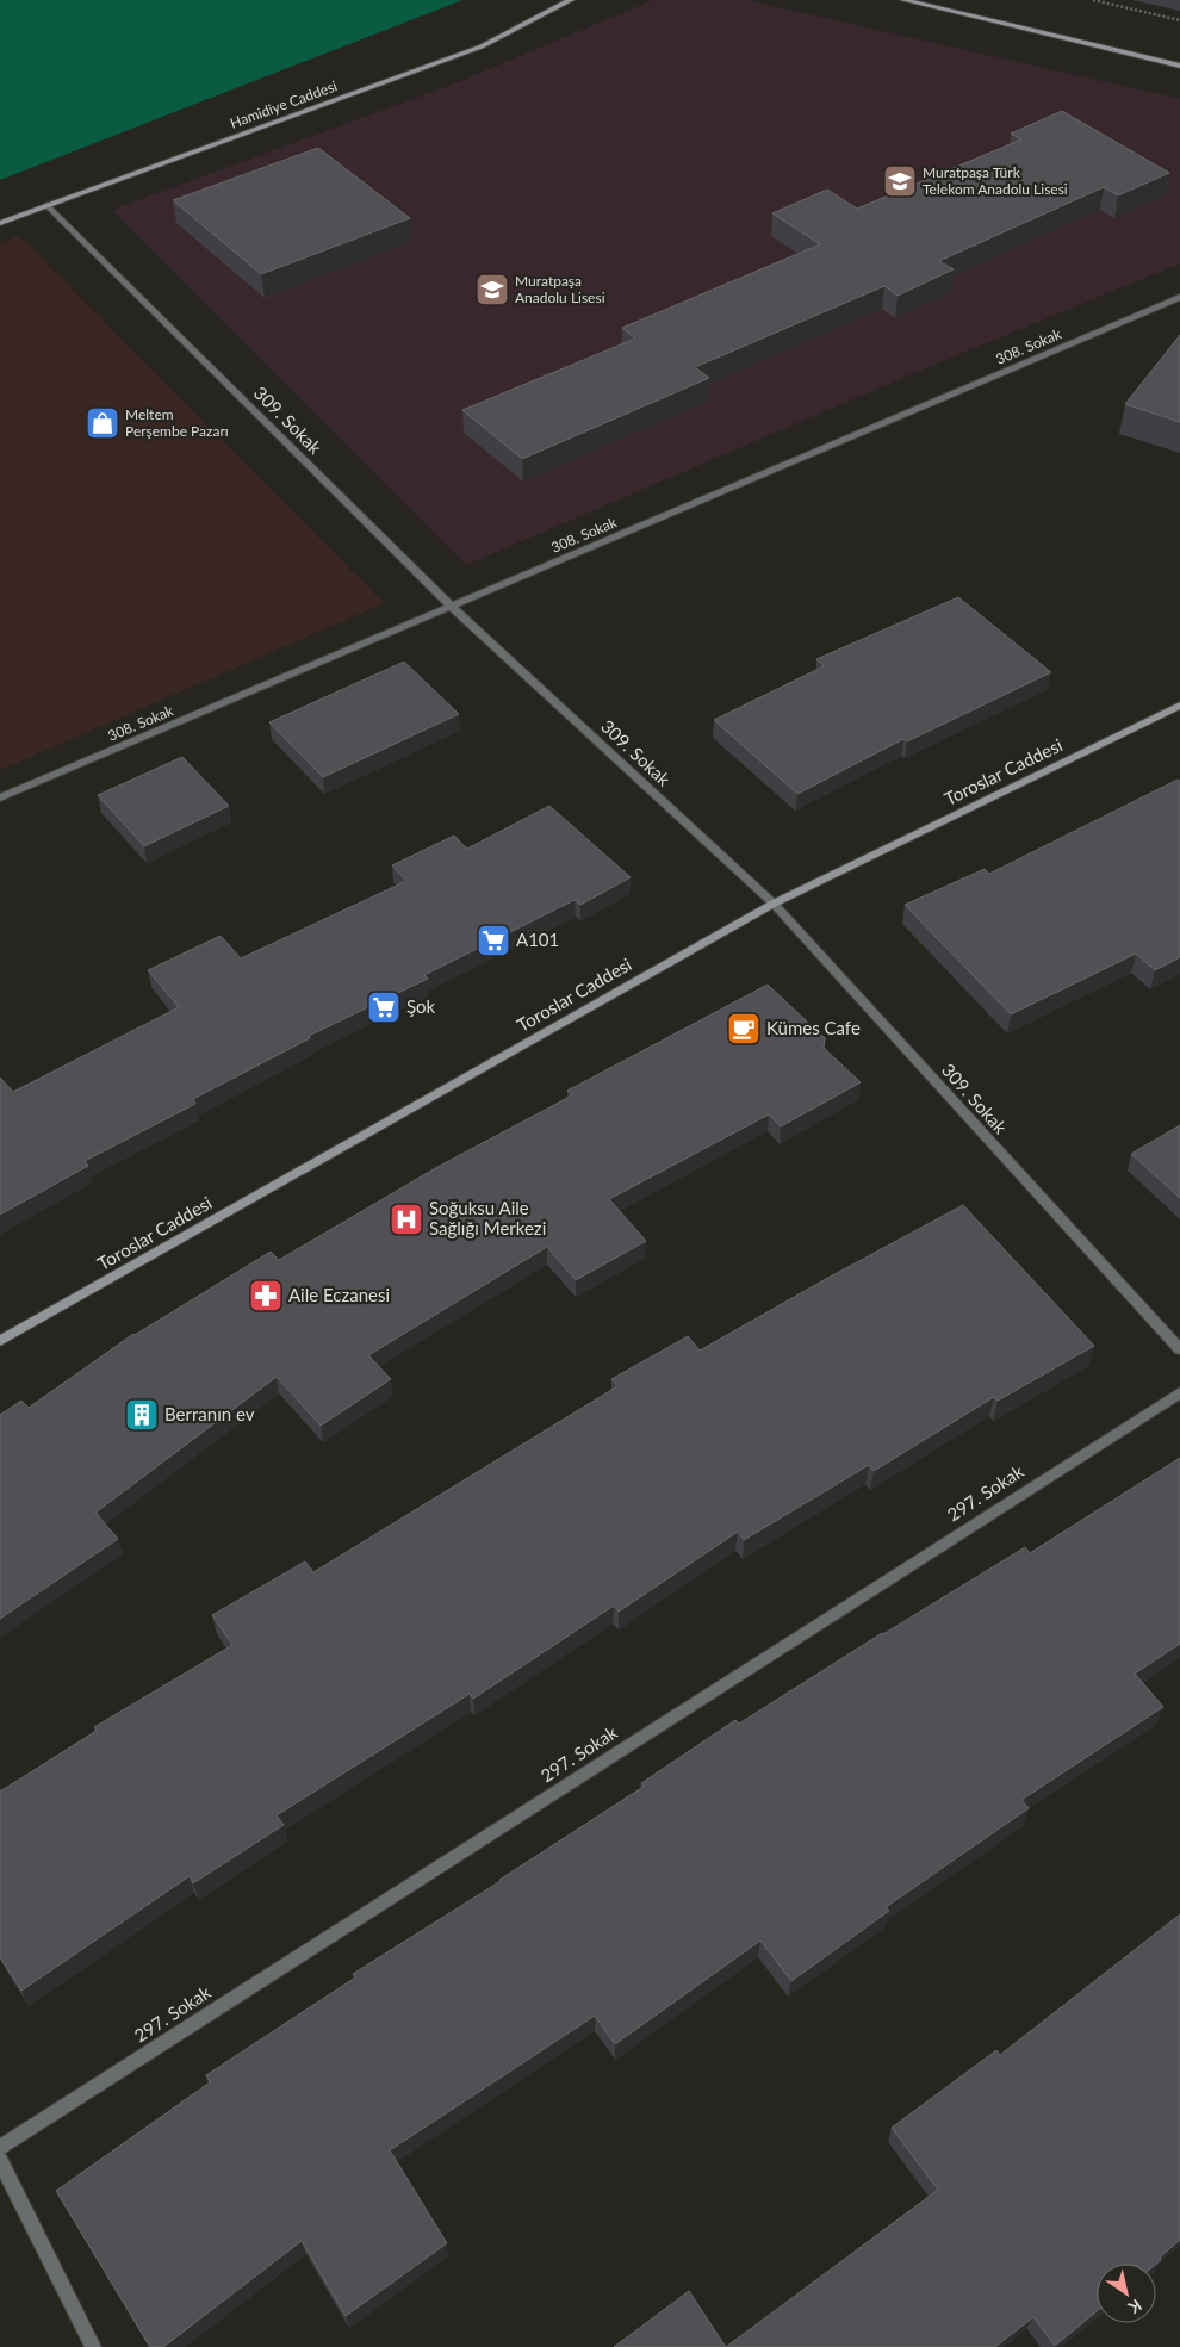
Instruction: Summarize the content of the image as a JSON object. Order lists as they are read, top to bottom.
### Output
{
  "streets": {
    "main road": ["Hamidiye Caddesi", "Toroslar Caddesi"],
    "street": ["308. Sokak", "309. Sokak", "297. Sokak"]
  },
  "crossings": [
    ["Hamidiye Caddesi", "309. Sokak"],
    ["308. Sokak", "309. Sokak"],
    ["309. Sokak", "Toroslar Caddesi"]
  ],
  "places": {
    "school or university": ["Muratpaşa Türk Telekom Anadolu Lisesi", "Muratpaşa Anadolu Lisesi"],
    "shop": ["Meltem Perşembe Pazarı"],
    "supermarket": ["A101", "Şok"],
    "cafe": ["Kümes Cafe"],
    "hospital": ["Soğuksu Aile Sağlığı Merkezi"],
    "pharmacy": ["Aile Eczanesi"],
    "building": ["Berranın ev"]
  },
  "north": "bottom right"
}
